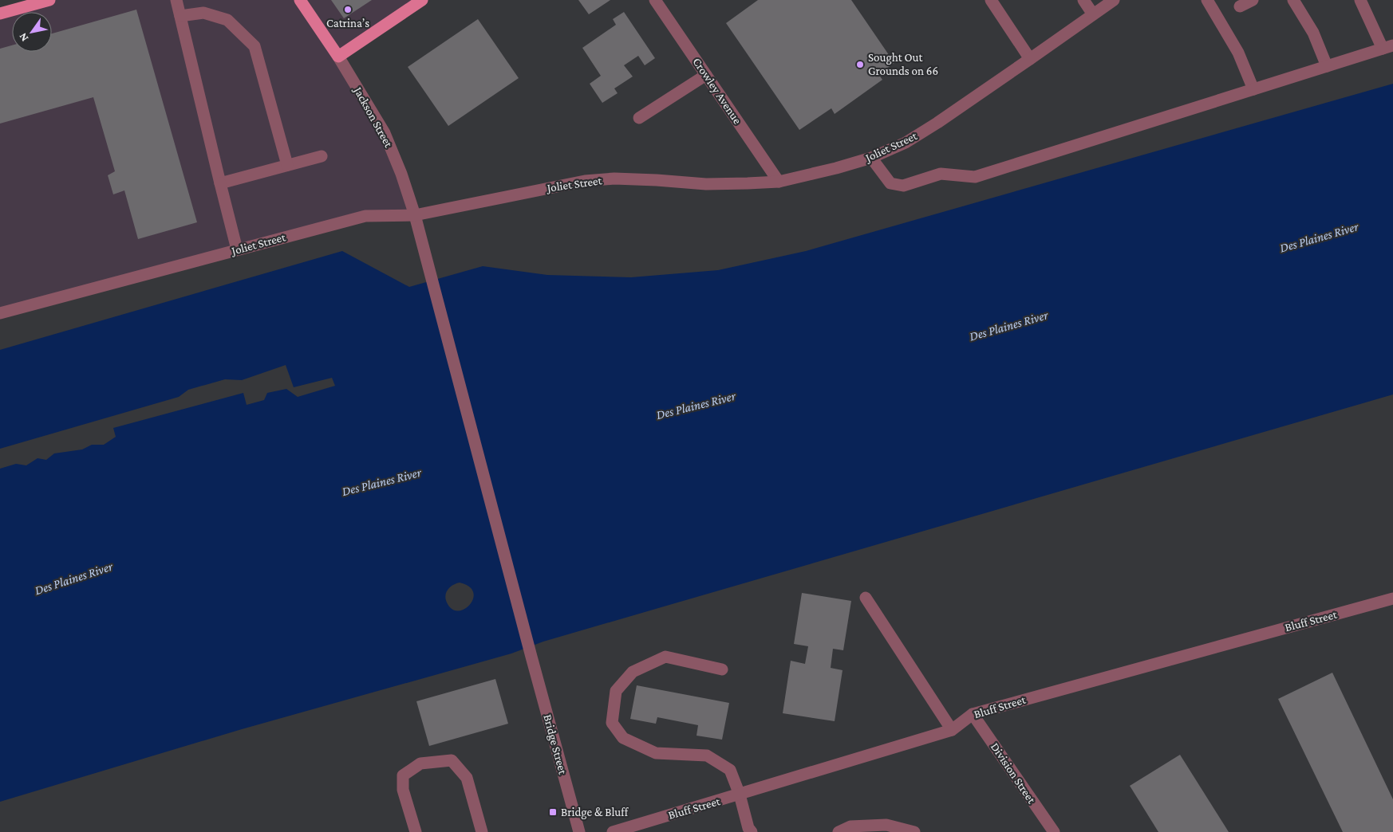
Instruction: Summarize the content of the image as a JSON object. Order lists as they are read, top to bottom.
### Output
{
  "streets": {
    "main road": ["Jackson Street"],
    "street": [
      "Crowley Avenue",
      "Joliet Street",
      "Bluff Street",
      "Bridge Street",
      "Division Street"
    ]
  },
  "crossings": [
    ["Crowley Avenue", "Joliet Street"],
    ["Jackson Street", "Joliet Street"],
    ["Jackson Street", "Bridge Street"],
    ["Bluff Street", "Division Street"]
  ],
  "water": ["Des Plaines River"],
  "places": {
    "other": ["Catrina’s", "Sought Out Grounds on 66"],
    "transit": ["Bridge & Bluff"]
  },
  "north": "bottom left"
}
